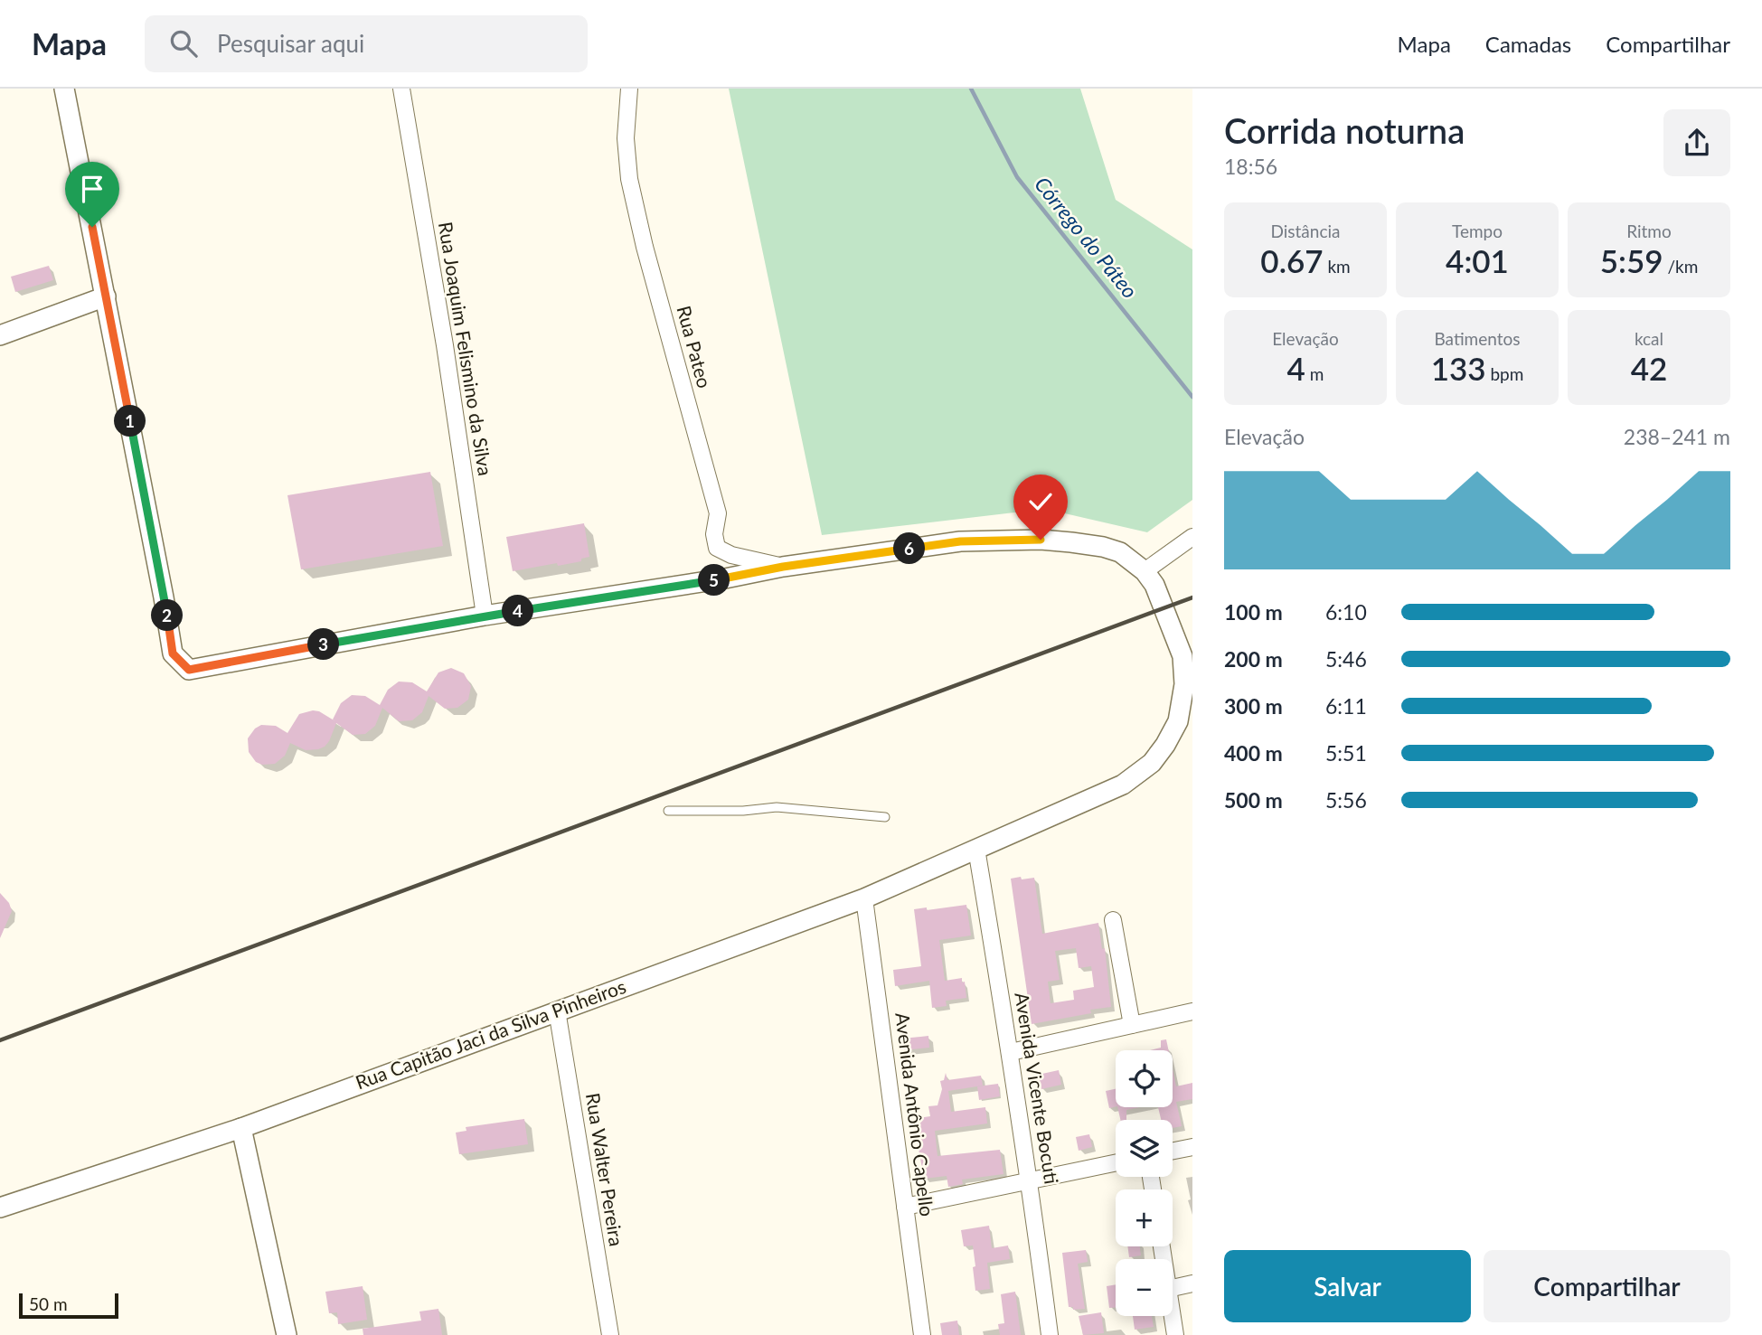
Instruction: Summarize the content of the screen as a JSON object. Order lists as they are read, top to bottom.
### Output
{
  "streets": {
    "street": [
      "Rua Pateo",
      "Rua Joaquim Felismino da Silva",
      "Rua Capitão Jaci da Silva Pinheiros",
      "Avenida Vicente Bocuti",
      "Avenida Antônio Capello",
      "Rua Walter Pereira"
    ]
  },
  "crossings": [
    ["Rua Capitão Jaci da Silva Pinheiros", "Avenida Vicente Bocuti"],
    ["Rua Capitão Jaci da Silva Pinheiros", "Avenida Antônio Capello"],
    ["Rua Capitão Jaci da Silva Pinheiros", "Rua Walter Pereira"]
  ],
  "water": ["Córrego do Páteo"],
  "scale_bar": "50 m",
  "page": {
    "header": "Mapa",
    "search": "Pesquisar aqui",
    "nav": ["Mapa", "Camadas", "Compartilhar"],
    "heading": ["Corrida noturna", "18:56"],
    "stats": [
      ["Distância", "0.67 km"],
      ["Tempo", "4:01"],
      ["Ritmo", "5:59 /km"],
      ["Elevação", "4 m"],
      ["Batimentos", "133 bpm"],
      ["kcal", "42"]
    ],
    "pins": [
      "1",
      "6",
      "5",
      "4",
      "2",
      "3"
    ],
    "chart": ["Elevação", "238–241 m"],
    "list": [
      {
        "name": "100 m",
        "note": "6:10"
      },
      {
        "name": "200 m",
        "note": "5:46"
      },
      {
        "name": "300 m",
        "note": "6:11"
      },
      {
        "name": "400 m",
        "note": "5:51"
      },
      {
        "name": "500 m",
        "note": "5:56"
      }
    ],
    "map_buttons": ["+", "−"],
    "buttons": ["Salvar", "Compartilhar"],
    "scale": "50 m"
  }
}
